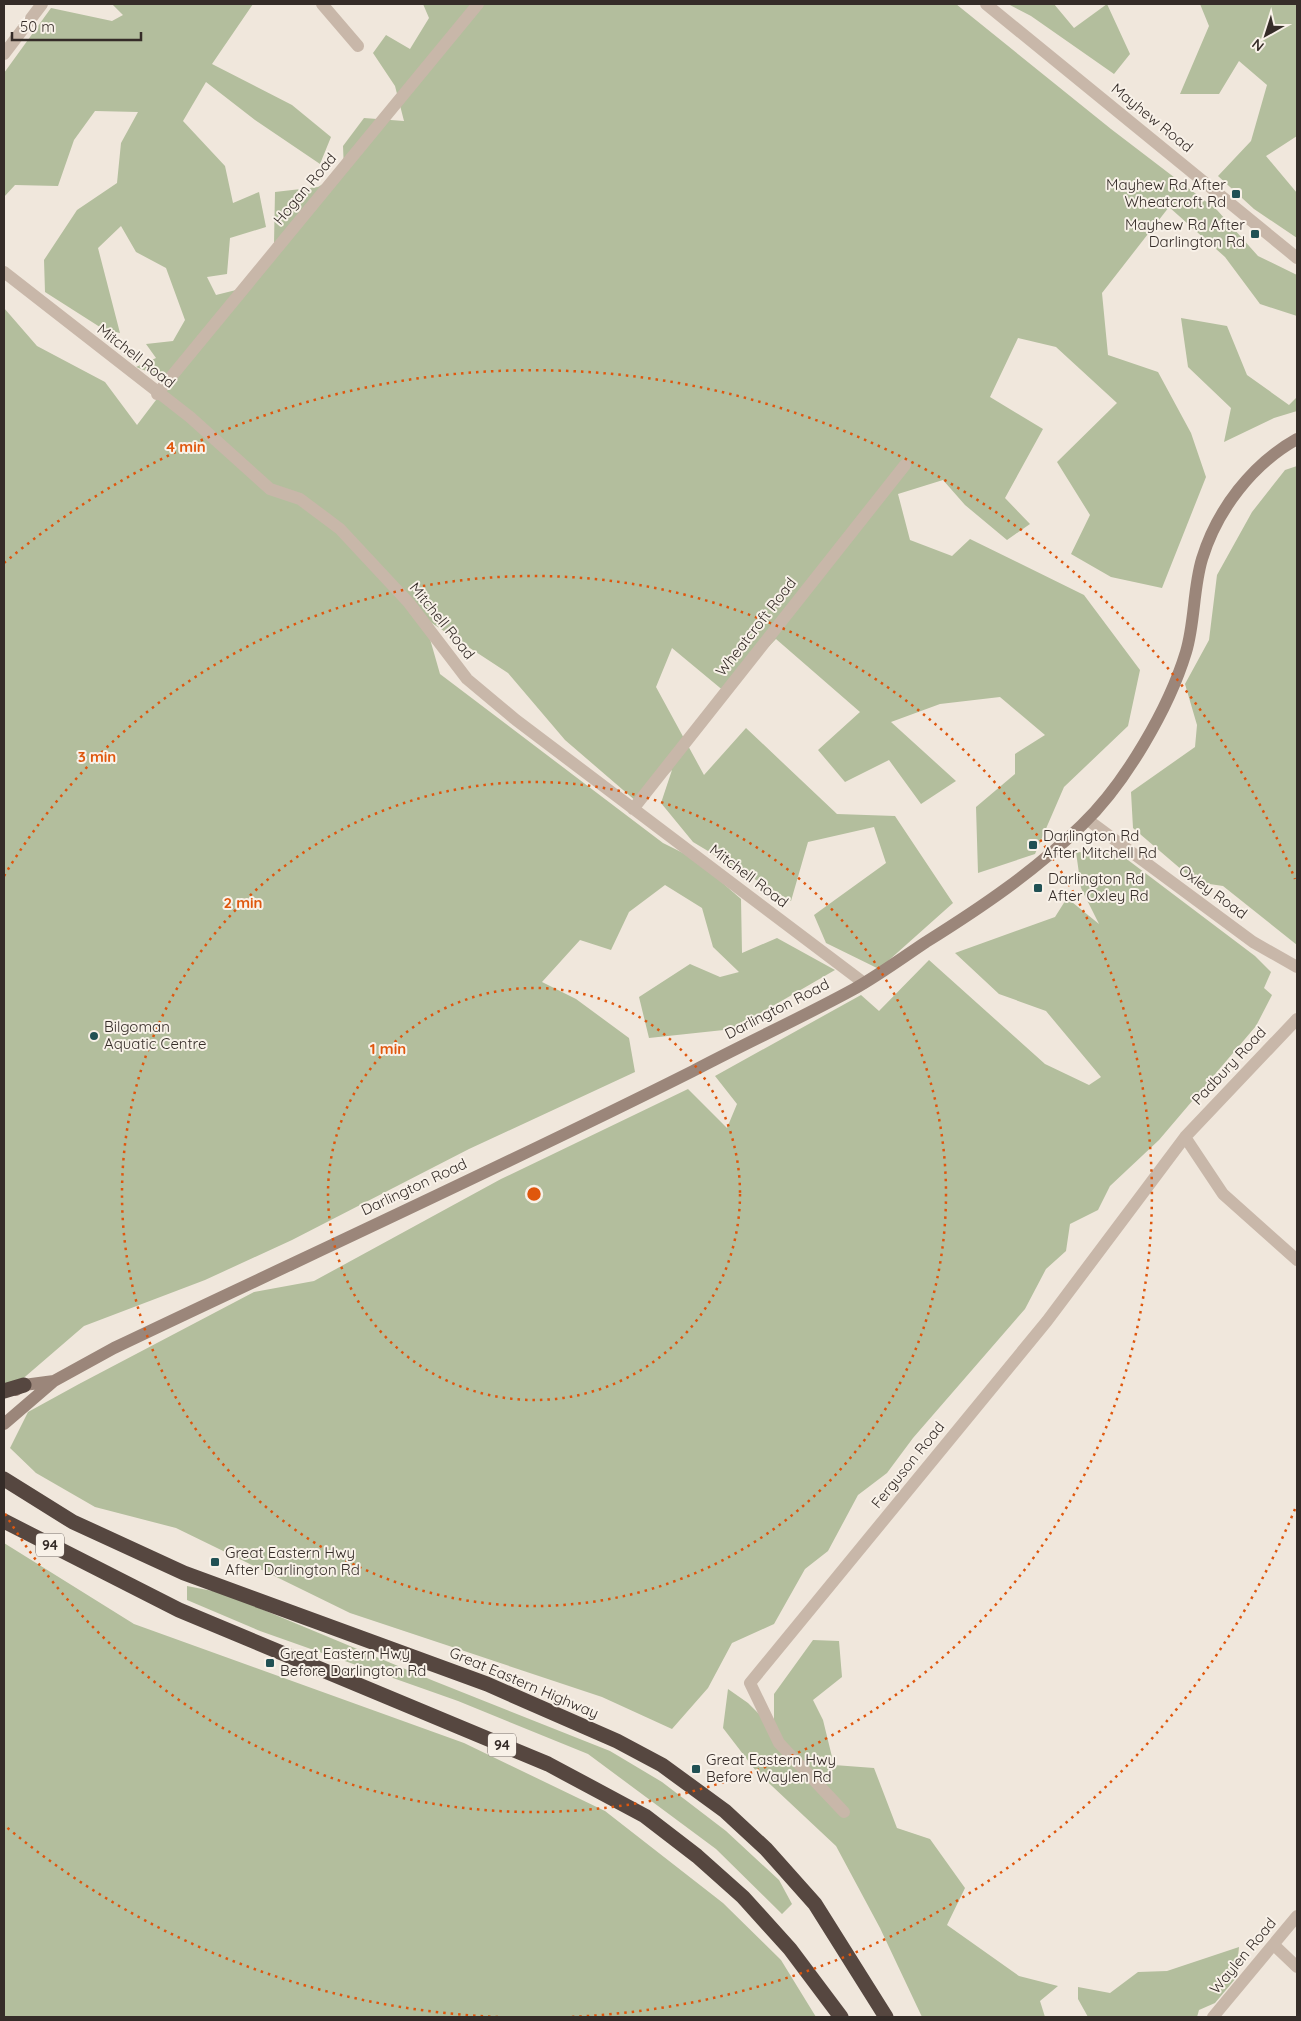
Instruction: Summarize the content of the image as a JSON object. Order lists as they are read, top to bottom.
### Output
{
  "streets": {
    "highway": ["94", "Great Eastern Highway"],
    "street": [
      "Mayhew Road",
      "Hogan Road",
      "Mitchell Road",
      "Wheatcroft Road",
      "Oxley Road",
      "Darlington Road",
      "Padbury Road",
      "Ferguson Road",
      "Waylen Road"
    ]
  },
  "crossings": [
    ["Hogan Road", "Mitchell Road"],
    ["Mitchell Road", "Wheatcroft Road"],
    ["Mitchell Road", "Darlington Road"],
    ["Oxley Road", "Darlington Road"],
    ["Padbury Road", "Ferguson Road"]
  ],
  "places": {
    "transit": [
      "Mayhew Rd After Wheatcroft Rd",
      "Mayhew Rd After Darlington Rd",
      "Darlington Rd After Mitchell Rd",
      "Darlington Rd After Oxley Rd",
      "Great Eastern Hwy After Darlington Rd",
      "Great Eastern Hwy Before Darlington Rd",
      "Great Eastern Hwy Before Waylen Rd"
    ],
    "other": ["Bilgoman Aquatic Centre"]
  },
  "scale_bar": "50 m",
  "north": "bottom left",
  "rings": [
    "4 min",
    "3 min",
    "2 min",
    "1 min"
  ]
}
